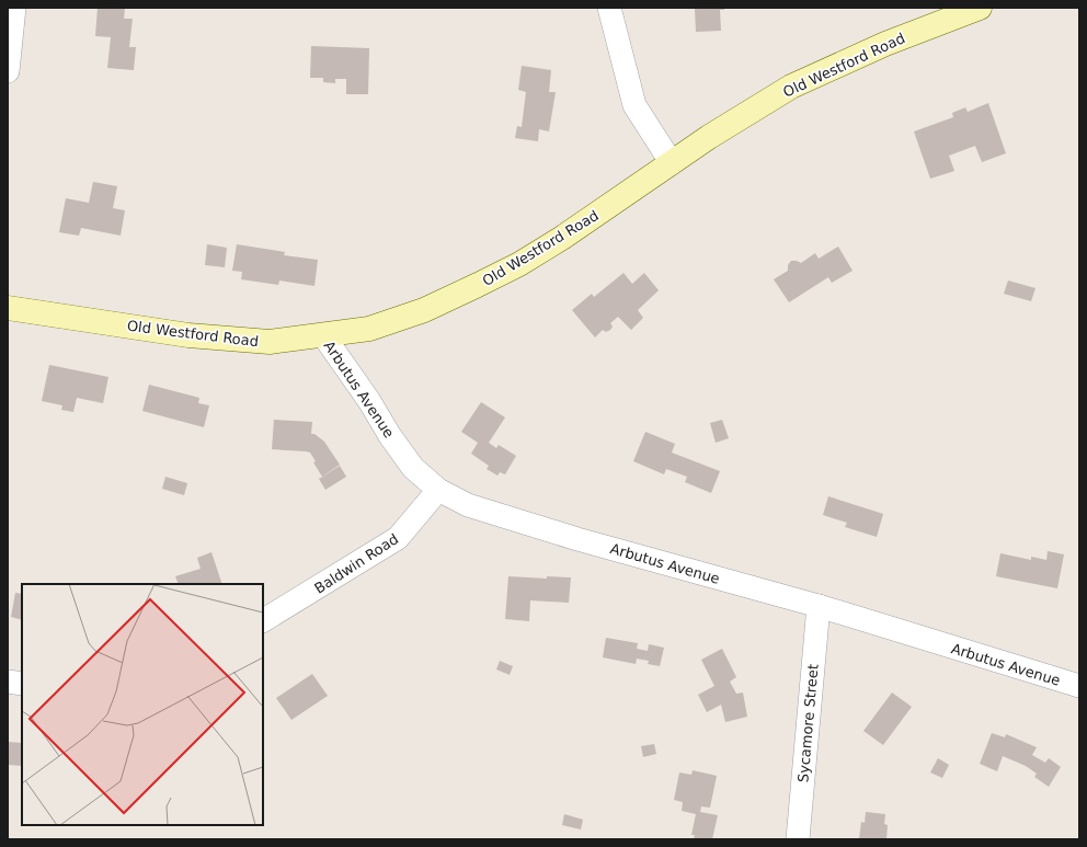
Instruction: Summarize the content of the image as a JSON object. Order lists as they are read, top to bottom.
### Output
{
  "streets": {
    "main road": ["Old Westford Road"],
    "street": ["Arbutus Avenue", "Baldwin Road", "Sycamore Street"]
  },
  "crossings": [
    ["Old Westford Road", "Arbutus Avenue"],
    ["Arbutus Avenue", "Baldwin Road"],
    ["Arbutus Avenue", "Sycamore Street"]
  ]
}
